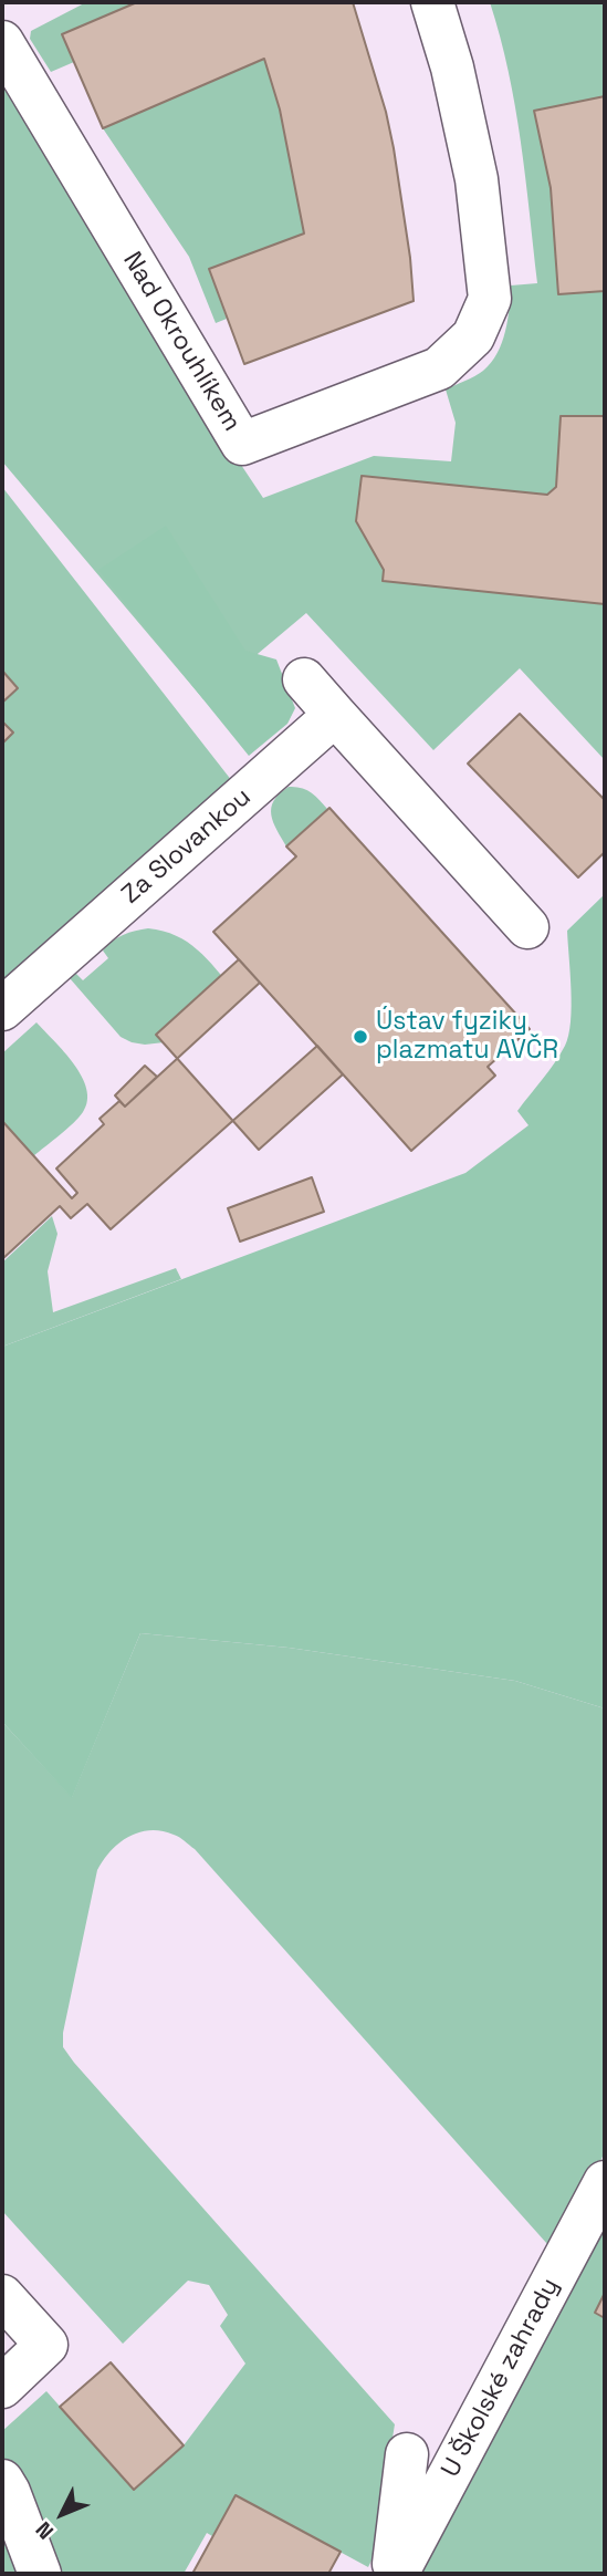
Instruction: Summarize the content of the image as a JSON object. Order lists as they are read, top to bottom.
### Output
{
  "streets": {
    "street": ["Nad Okrouhlíkem", "Za Slovankou", "U Školské zahrady"]
  },
  "places": ["Ústav fyziky plazmatu AVČR"],
  "north": "bottom left"
}
